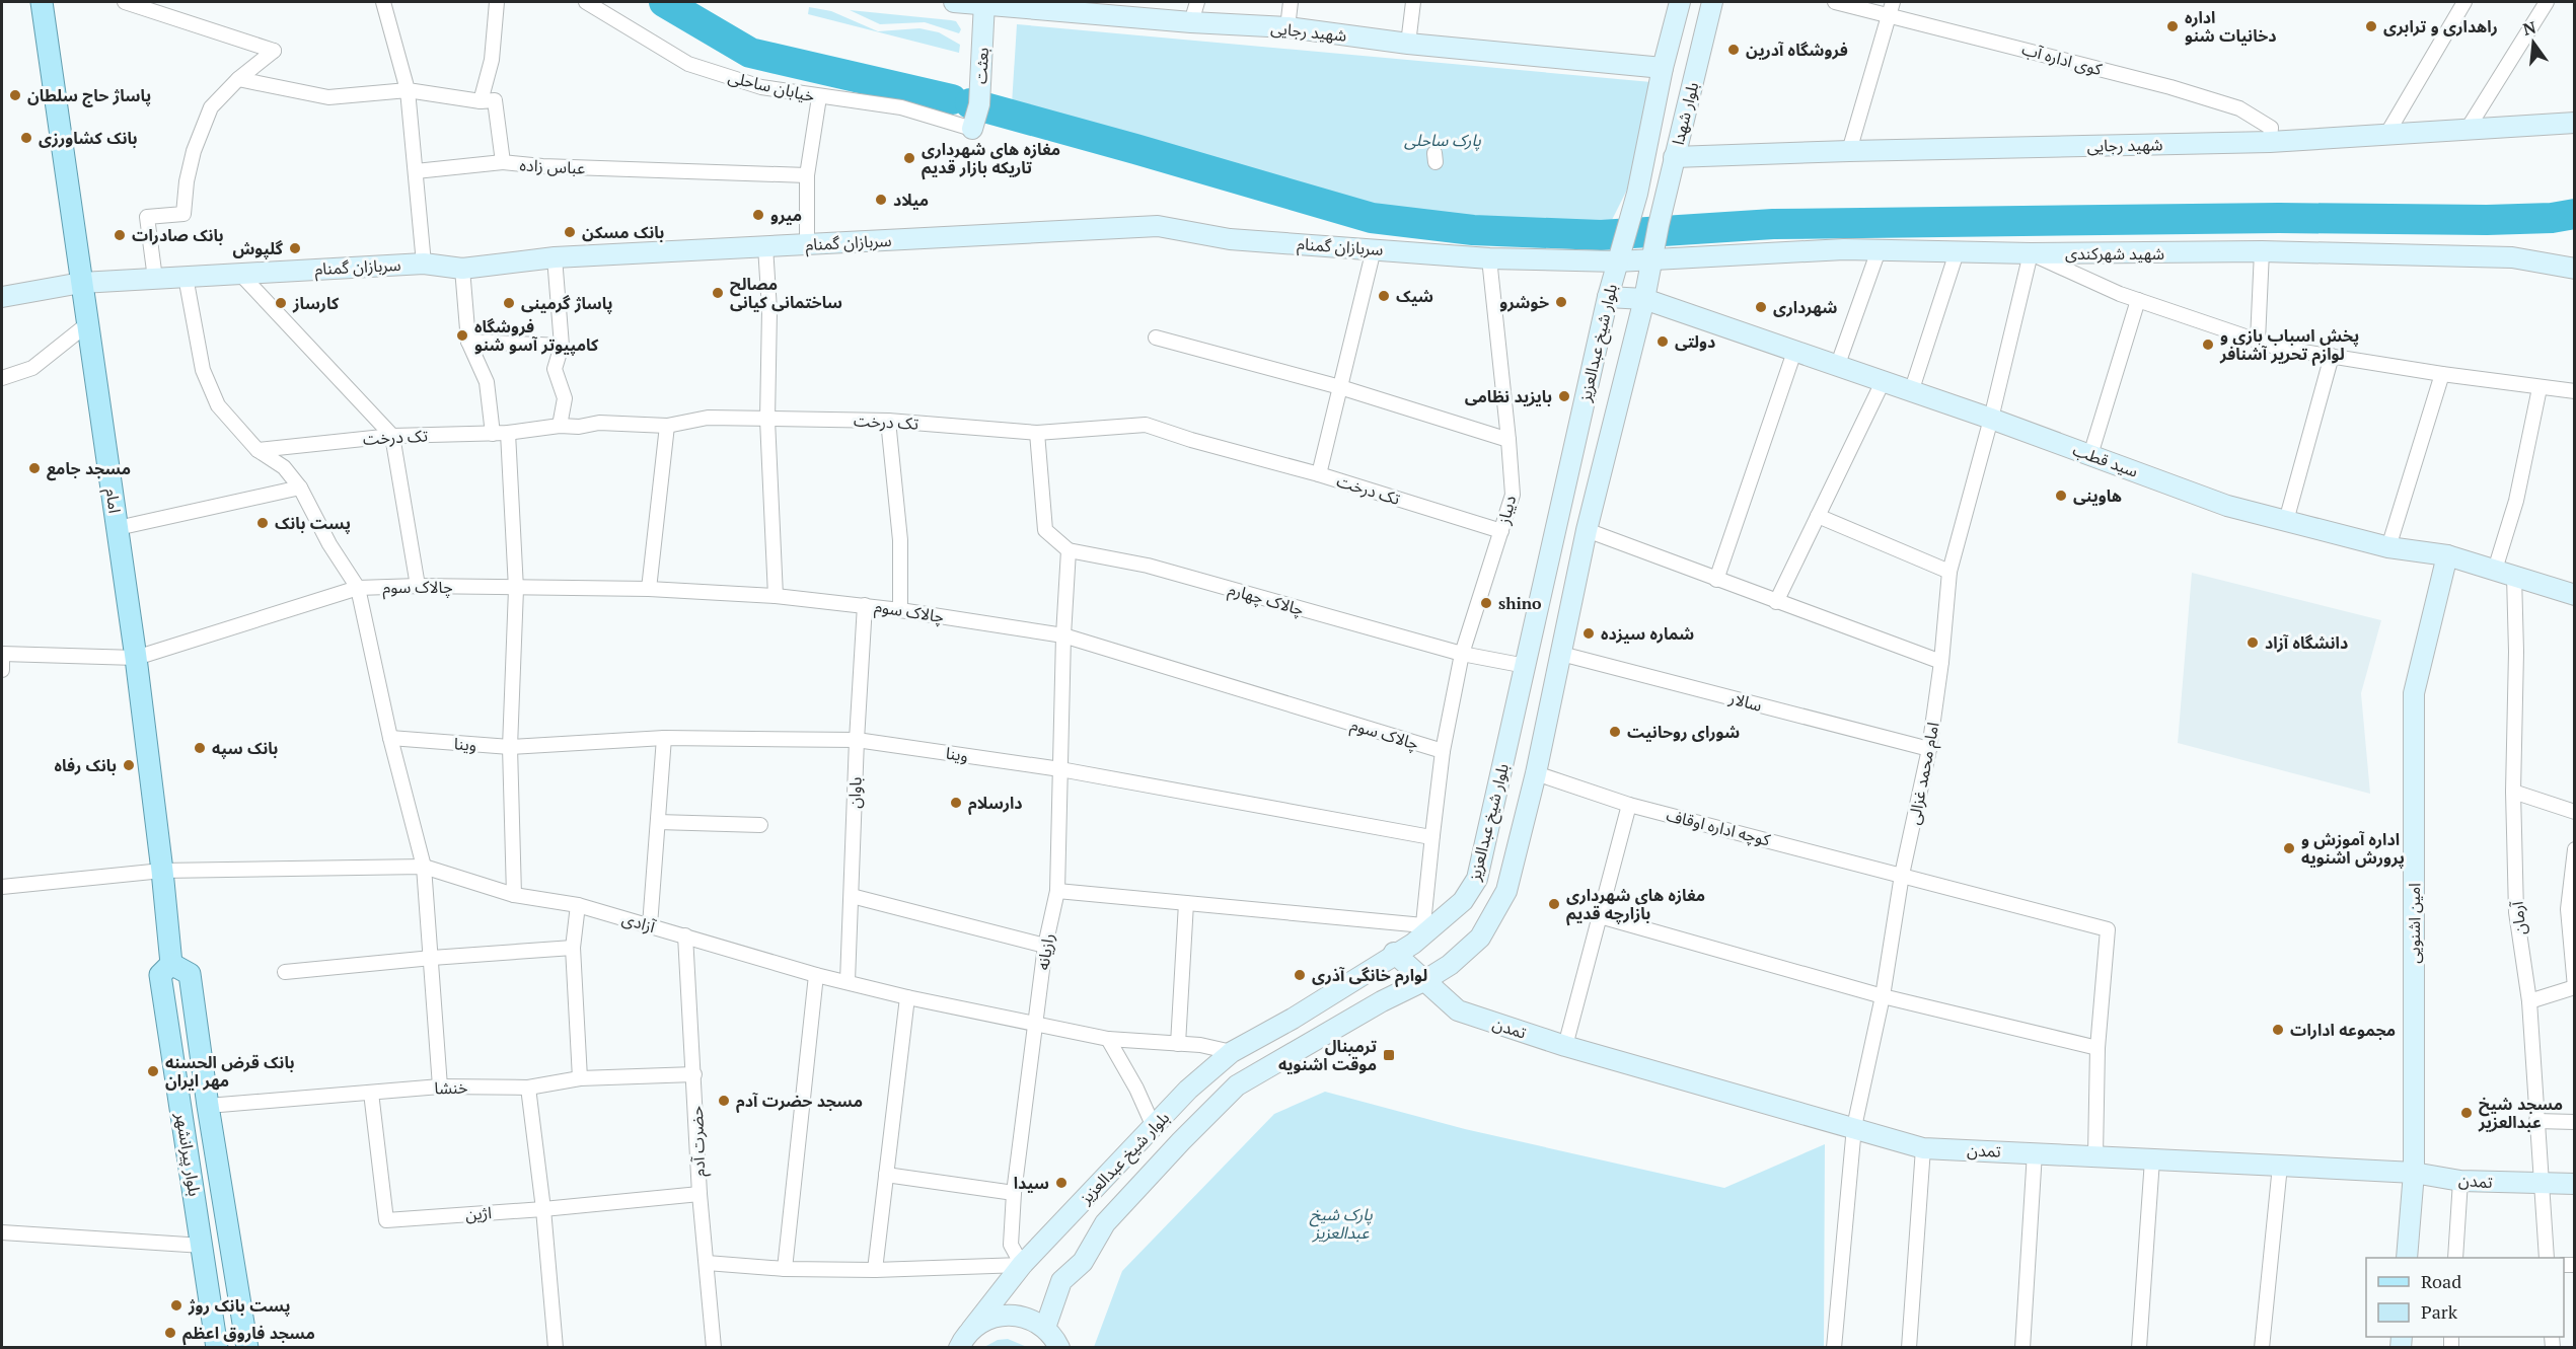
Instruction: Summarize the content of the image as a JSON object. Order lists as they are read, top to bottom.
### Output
{
  "streets": {
    "main road": ["امام", "بلوار پیرانشهر"],
    "street": [
      "شهید رجایی",
      "کوی اداره آب",
      "بعثت",
      "خیابان ساحلی",
      "بلوار شهدا",
      "عباس زاده",
      "سربازان گمنام",
      "شهید شهرکندی",
      "بلوار شیخ عبدالعزیز",
      "تک درخت",
      "سید قطب",
      "دیباز",
      "چالاک سوم",
      "چالاک چهارم",
      "سالار",
      "وینا",
      "امام محمد غزالی",
      "باوان",
      "کوچه اداره اوقاف",
      "آرمان",
      "آزادی",
      "امین اشنویی",
      "رازیانه",
      "تمدن",
      "خنشا",
      "حضرت آدم",
      "اژین"
    ]
  },
  "crossings": [
    ["شهید رجایی", "کوی اداره آب"],
    ["شهید رجایی", "بعثت"],
    ["شهید رجایی", "بلوار شهدا"],
    ["بعثت", "خیابان ساحلی"],
    ["بلوار شهدا", "سربازان گمنام"],
    ["بلوار شهدا", "شهید شهرکندی"],
    ["بلوار شهدا", "بلوار شیخ عبدالعزیز"],
    ["سربازان گمنام", "شهید شهرکندی"],
    ["سربازان گمنام", "بلوار شیخ عبدالعزیز"],
    ["سربازان گمنام", "امام"],
    ["سربازان گمنام", "دیباز"],
    ["شهید شهرکندی", "بلوار شیخ عبدالعزیز"],
    ["شهید شهرکندی", "امام محمد غزالی"],
    ["بلوار شیخ عبدالعزیز", "سید قطب"],
    ["بلوار شیخ عبدالعزیز", "سالار"],
    ["بلوار شیخ عبدالعزیز", "کوچه اداره اوقاف"],
    ["بلوار شیخ عبدالعزیز", "آزادی"],
    ["بلوار شیخ عبدالعزیز", "رازیانه"],
    ["بلوار شیخ عبدالعزیز", "تمدن"],
    ["تک درخت", "دیباز"],
    ["سید قطب", "امام محمد غزالی"],
    ["سید قطب", "آرمان"],
    ["سید قطب", "امین اشنویی"],
    ["امام", "چالاک سوم"],
    ["امام", "آزادی"],
    ["امام", "بلوار پیرانشهر"],
    ["دیباز", "چالاک سوم"],
    ["دیباز", "چالاک چهارم"],
    ["چالاک سوم", "باوان"],
    ["چالاک سوم", "رازیانه"],
    ["چالاک چهارم", "رازیانه"],
    ["سالار", "امام محمد غزالی"],
    ["وینا", "باوان"],
    ["وینا", "رازیانه"],
    ["امام محمد غزالی", "کوچه اداره اوقاف"],
    ["امام محمد غزالی", "تمدن"],
    ["باوان", "آزادی"],
    ["آرمان", "تمدن"],
    ["آزادی", "رازیانه"],
    ["آزادی", "حضرت آدم"],
    ["امین اشنویی", "تمدن"],
    ["خنشا", "حضرت آدم"],
    ["خنشا", "بلوار پیرانشهر"],
    ["خنشا", "اژین"],
    ["حضرت آدم", "اژین"]
  ],
  "parks": ["پارک ساحلی", "پارک شیخ عبدالعزیز"],
  "places": {
    "other": [
      "اداره دخانیات شنو",
      "راهداری و ترابری",
      "فروشگاه آدرین",
      "پاساژ حاج سلطان",
      "بانک کشاورزی",
      "مغازه های شهرداری تاریکه بازار قدیم",
      "میلاد",
      "میرو",
      "بانک مسکن",
      "بانک صادرات",
      "گلپوش",
      "مصالح ساختمانی کیانی",
      "شیک",
      "خوشرو",
      "کارساز",
      "پاساژ گرمینی",
      "شهرداری",
      "فروشگاه کامپیوتر آسو شنو",
      "دولتی",
      "پخش اسباب بازی و لوازم تحریر آشنافر",
      "بایزید نظامی",
      "مسجد جامع",
      "هاوینی",
      "پست بانک",
      "shino",
      "شماره سیزده",
      "دانشگاه آزاد",
      "شورای روحانیت",
      "بانک سپه",
      "بانک رفاه",
      "دارسلام",
      "اداره آموزش و پرورش اشنویه",
      "مغازه های شهرداری بازارچه قدیم",
      "لوارم خانگی آذری",
      "مجموعه ادارات",
      "بانک قرض الحسنه مهر ایران",
      "مسجد حضرت آدم",
      "مسجد شیخ عبدالعزیر",
      "سیدا",
      "پست بانک روژ",
      "مسجد فاروق اعظم"
    ],
    "transit": ["ترمینال موقت اشنویه"]
  },
  "legend": ["Road", "Park"],
  "north": "top"
}
